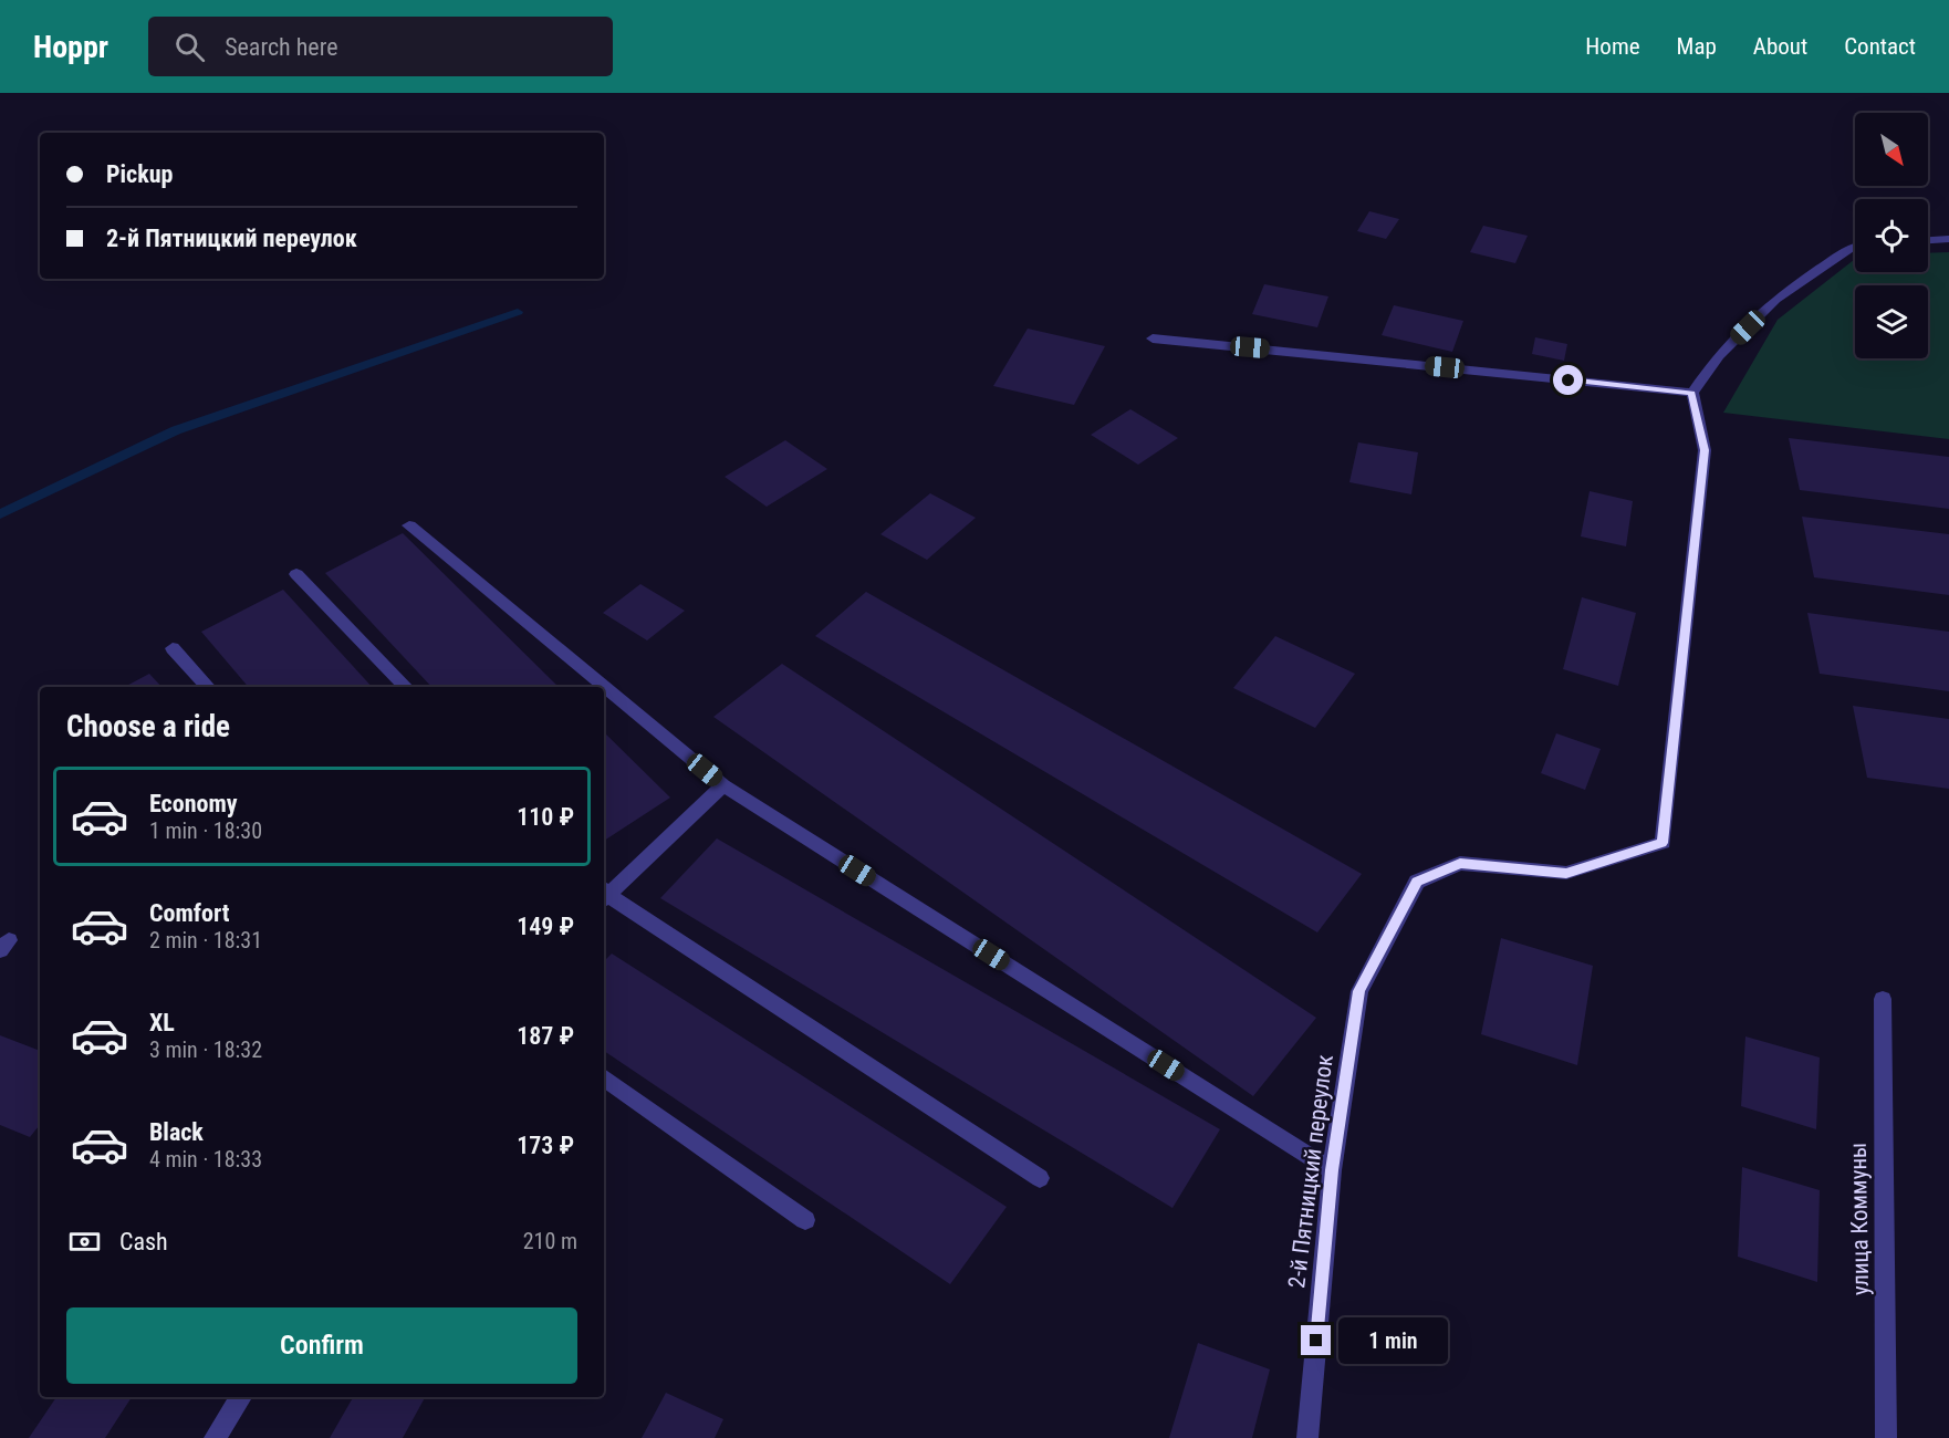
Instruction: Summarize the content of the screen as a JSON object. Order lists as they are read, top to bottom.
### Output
{
  "streets": {
    "street": ["2-й Пятницкий переулок", "улица Коммуны"]
  },
  "north": "bottom right",
  "page": {
    "header": "Hoppr",
    "search": "Search here",
    "nav": [
      "Home",
      "Map",
      "About",
      "Contact"
    ],
    "banner": ["Pickup", "2-й Пятницкий переулок"],
    "heading": "Choose a ride",
    "list": [
      {
        "name": "Economy",
        "note": "1 min · 18:30",
        "value": "110 ₽"
      },
      {
        "name": "Comfort",
        "note": "2 min · 18:31",
        "value": "149 ₽"
      },
      {
        "name": "XL",
        "note": "3 min · 18:32",
        "value": "187 ₽"
      },
      {
        "name": "Black",
        "note": "4 min · 18:33",
        "value": "173 ₽"
      }
    ],
    "pay": ["Cash", "210 m"],
    "buttons": "Confirm",
    "bubble": "1 min"
  }
}
